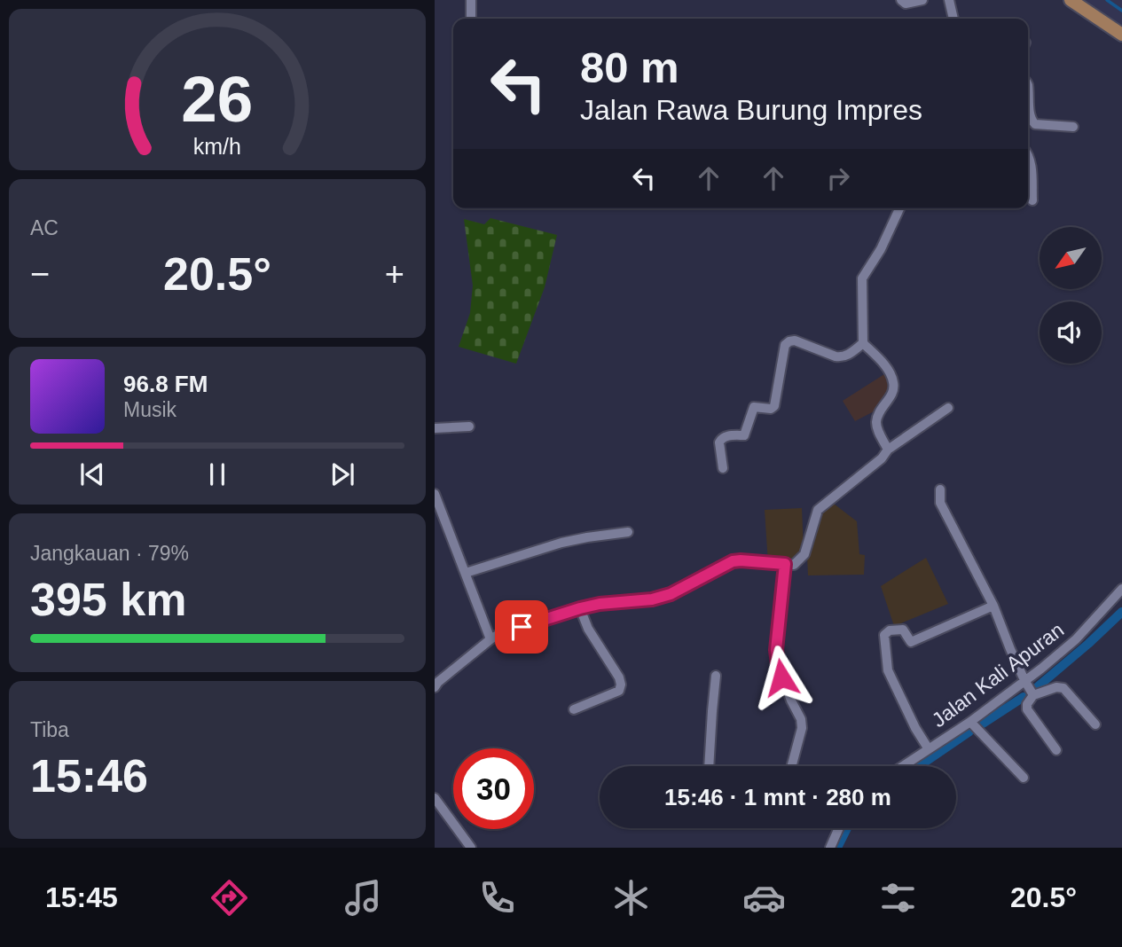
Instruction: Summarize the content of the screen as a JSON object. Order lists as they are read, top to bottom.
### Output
{
  "streets": {
    "street": ["Jalan Kali Apuran"]
  },
  "north": "bottom left",
  "page": {
    "turn": ["80 m", "Jalan Rawa Burung Impres"],
    "tile": [
      "AC",
      ["Jangkauan · 79%", "395 km"],
      ["Tiba", "15:46"]
    ],
    "heat": ["−", "20.5°", "+"],
    "song": ["96.8 FM", "Musik"],
    "limit": "30",
    "trip": "15:46 · 1 mnt · 280 m",
    "tabs": ["15:45", "20.5°"],
    "gauge": ["26", "km/h"]
  }
}
